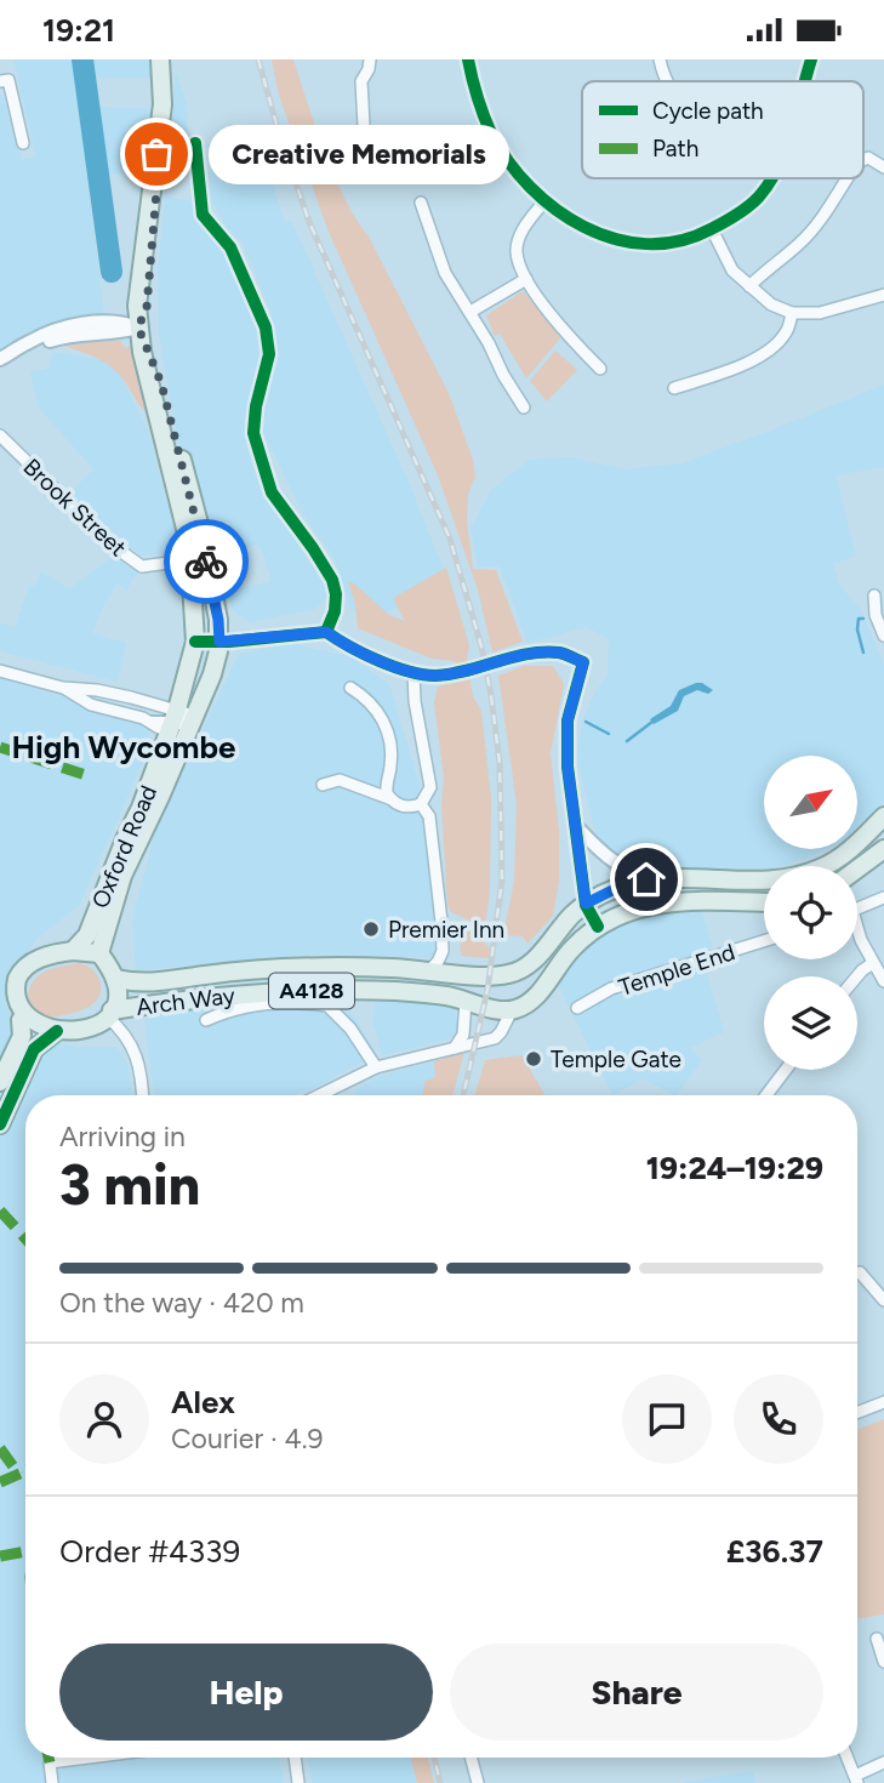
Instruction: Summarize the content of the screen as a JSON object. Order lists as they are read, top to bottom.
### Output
{
  "streets": {
    "main road": ["Oxford Road", "A4128", "Arch Way"],
    "street": ["Brook Street", "Temple End"]
  },
  "crossings": [
    ["Brook Street", "Oxford Road"],
    ["Oxford Road", "Arch Way"],
    ["A4128", "Arch Way"]
  ],
  "districts": ["High Wycombe"],
  "places": ["Creative Memorials", "Premier Inn", "Temple Gate"],
  "legend": ["Cycle path", "Path"],
  "north": "top right",
  "page": {
    "status": "19:21",
    "bubble": "Creative Memorials",
    "heading": ["3 min", "Arriving in", "19:24–19:29"],
    "panel": [
      "Alex",
      "Courier · 4.9",
      "Order #4339",
      "£36.37"
    ],
    "bar": "On the way · 420 m",
    "buttons": ["Help", "Share"]
  }
}
